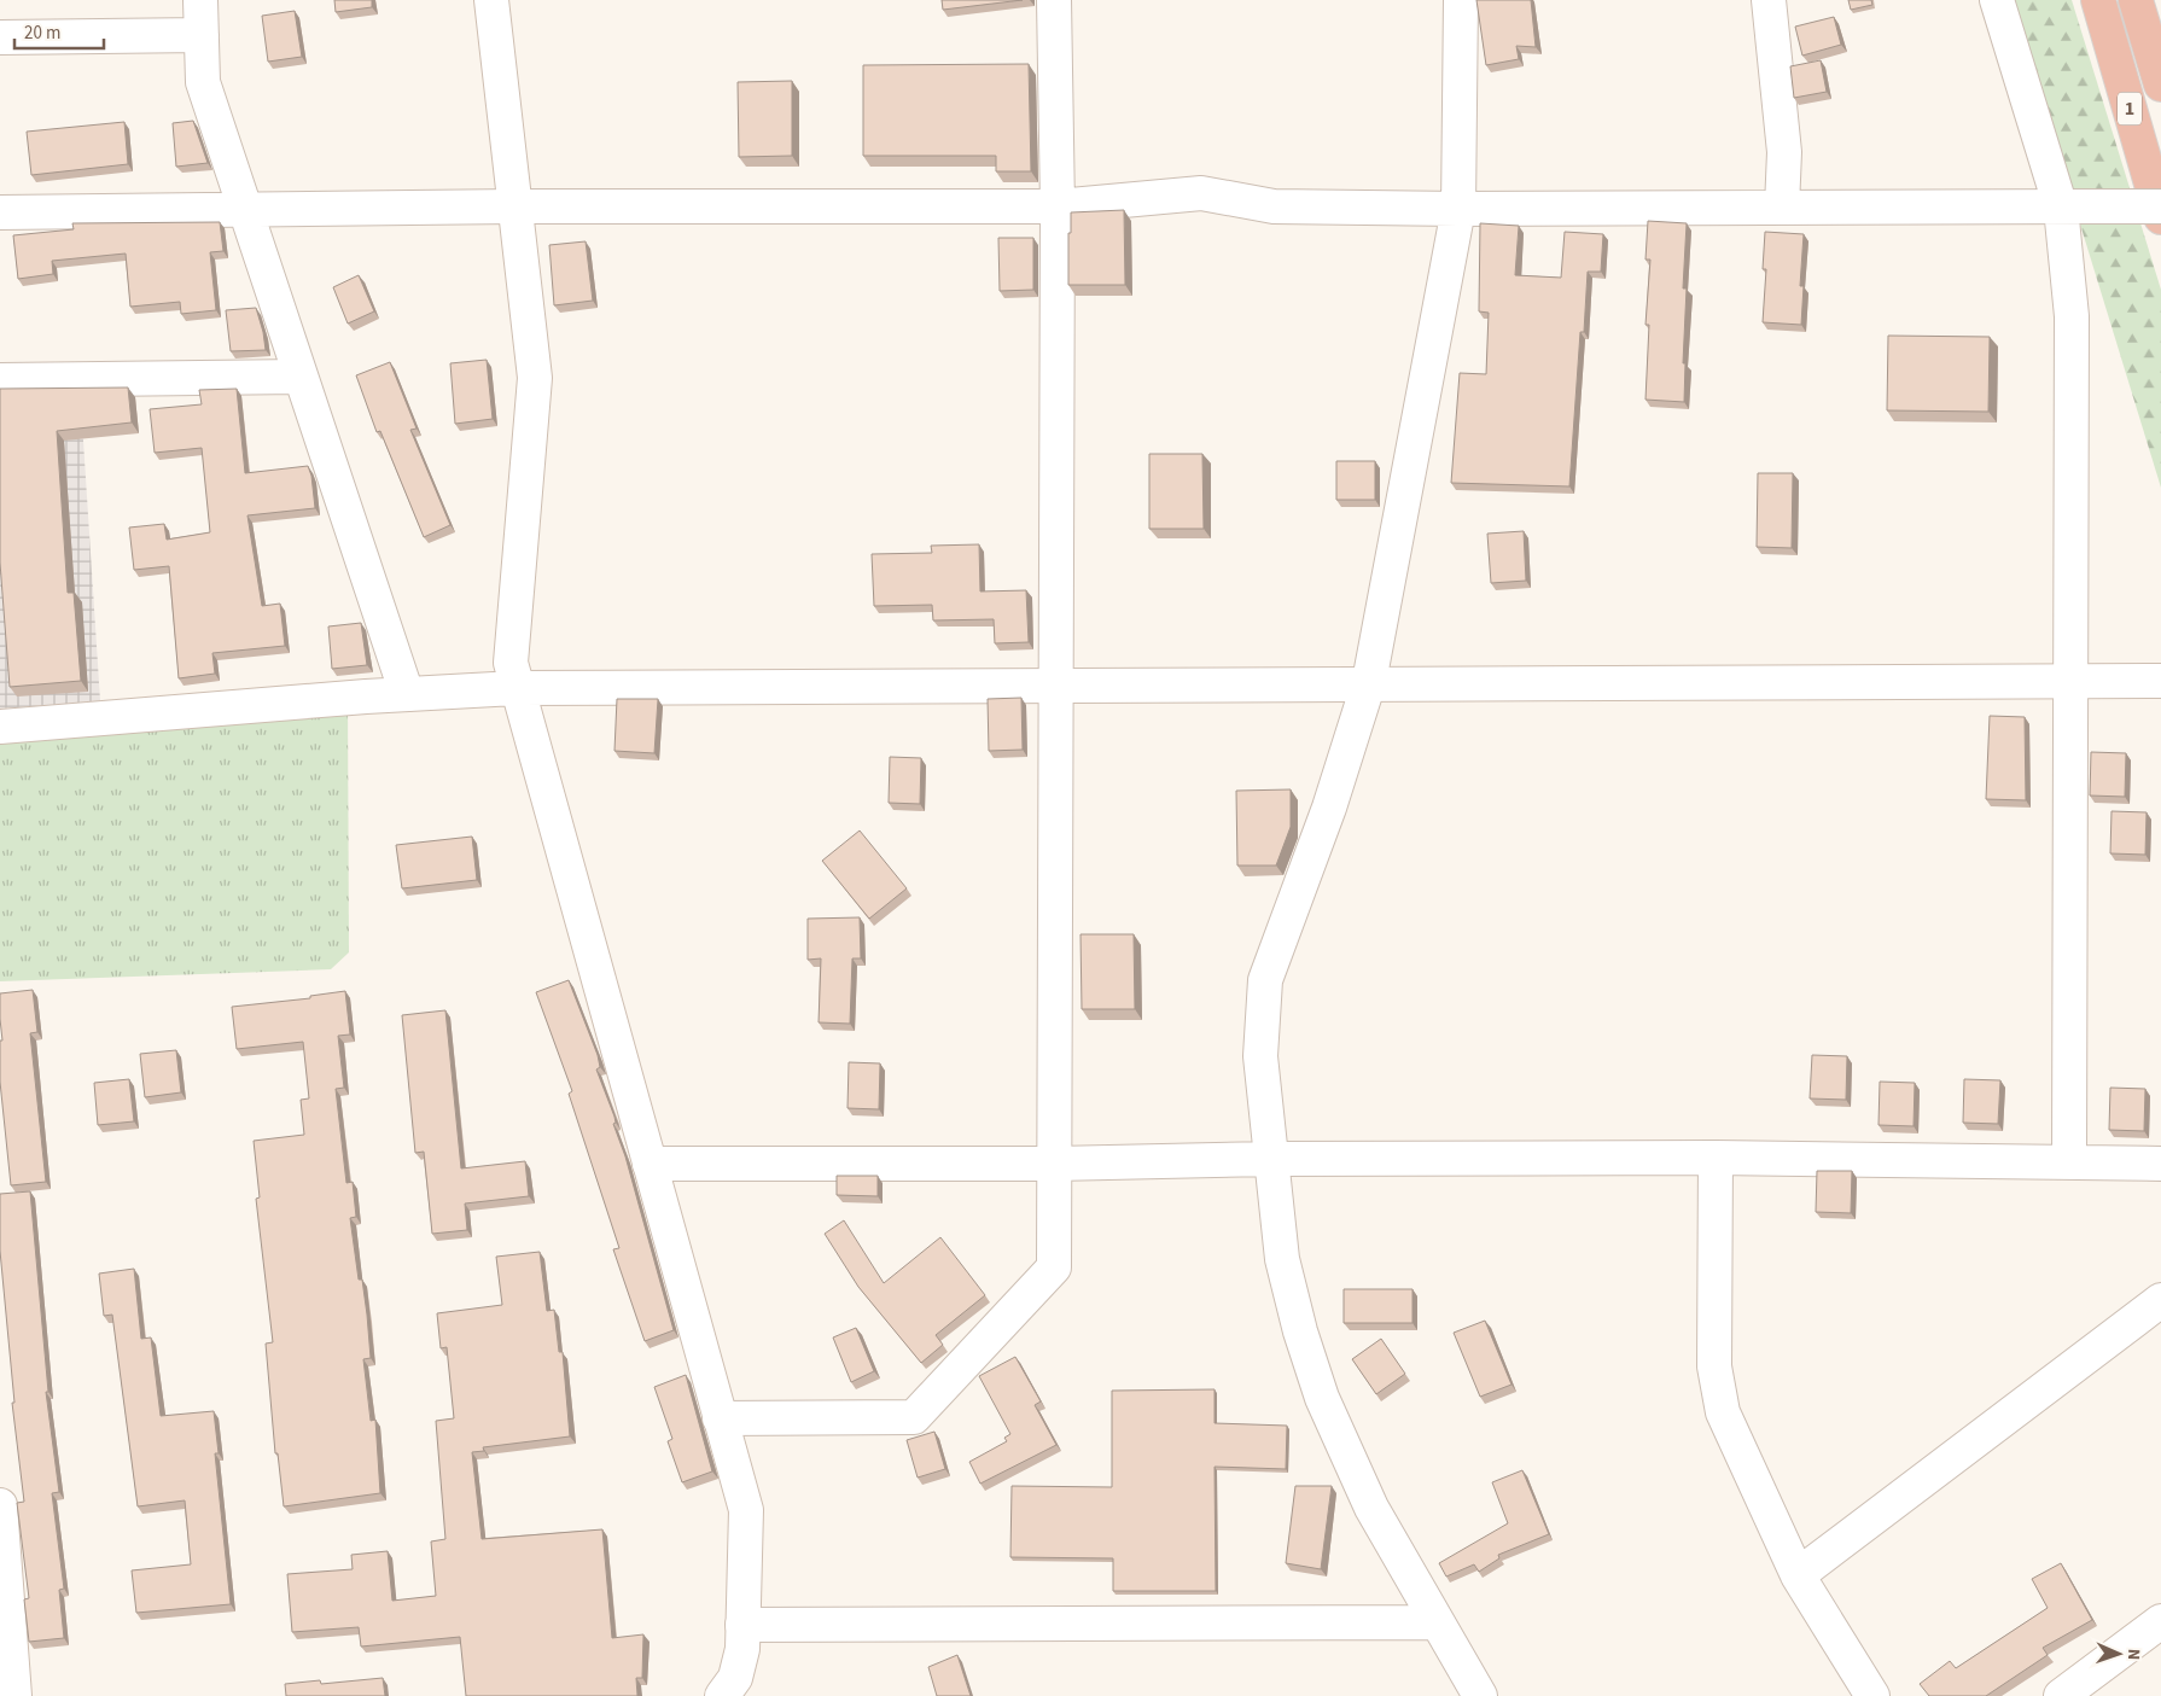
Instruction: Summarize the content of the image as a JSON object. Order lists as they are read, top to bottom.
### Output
{
  "streets": {
    "highway": ["1"]
  },
  "scale_bar": "20 m",
  "north": "right"
}
